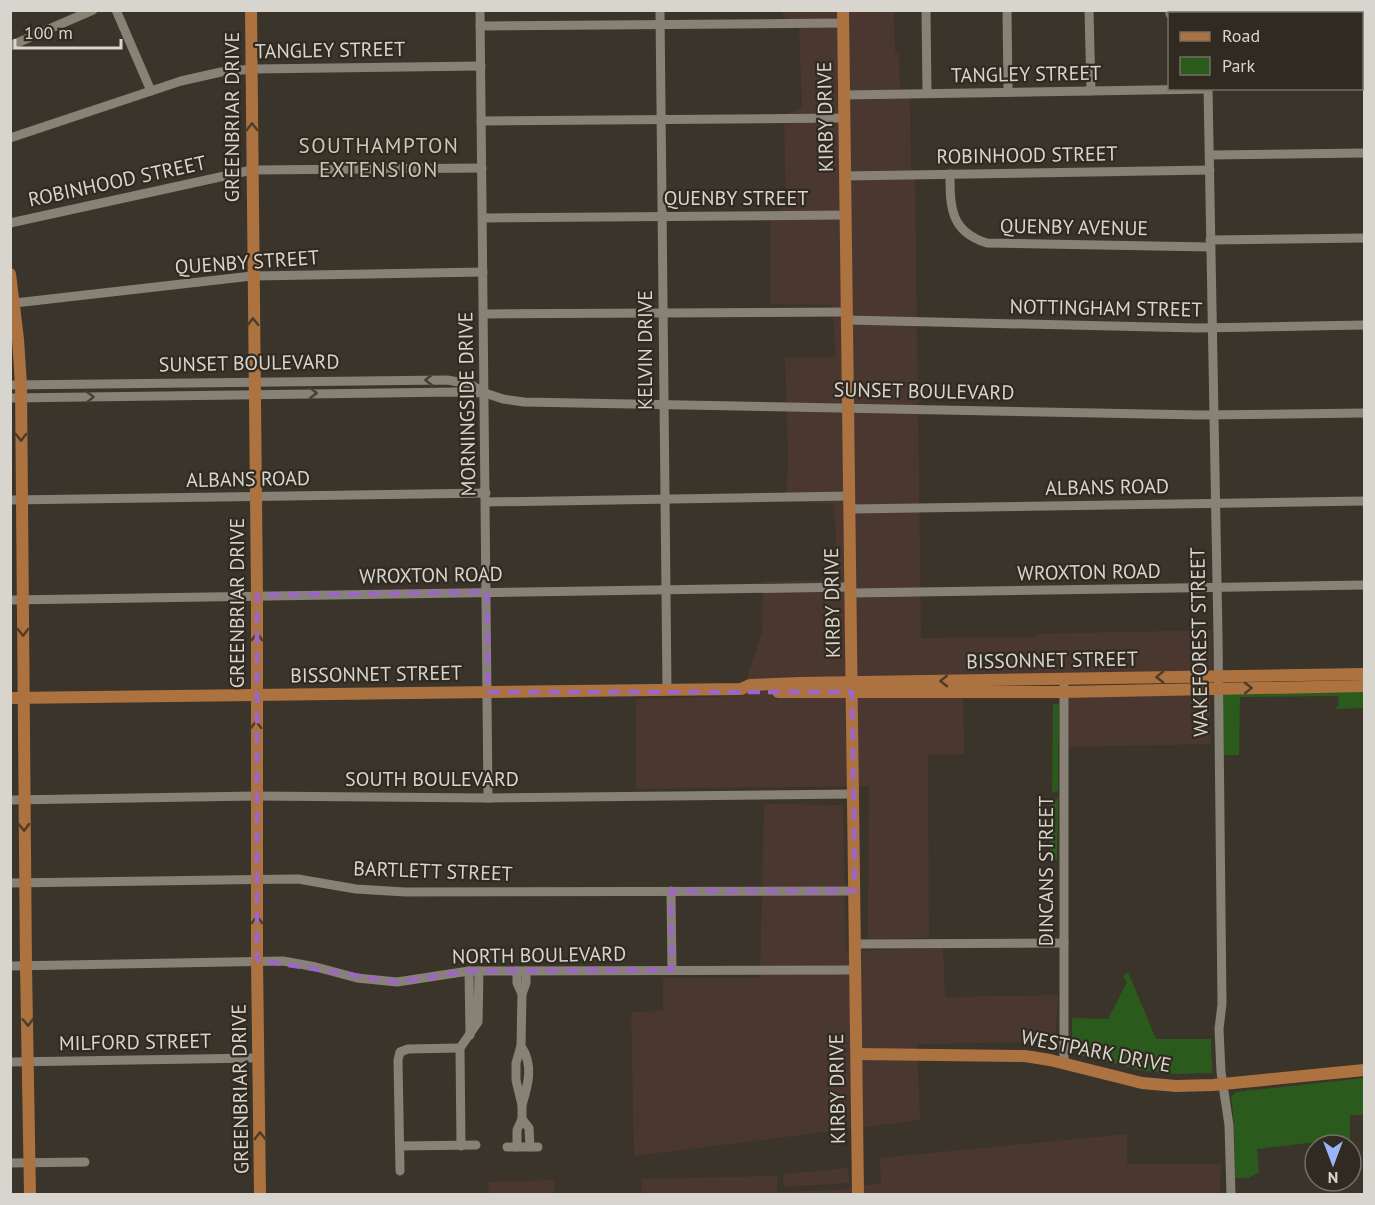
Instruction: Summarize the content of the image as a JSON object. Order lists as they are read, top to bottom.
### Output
{
  "streets": {
    "main road": [
      "GREENBRIAR DRIVE",
      "KIRBY DRIVE",
      "BISSONNET STREET",
      "WESTPARK DRIVE"
    ],
    "street": [
      "TANGLEY STREET",
      "ROBINHOOD STREET",
      "QUENBY STREET",
      "QUENBY AVENUE",
      "NOTTINGHAM STREET",
      "KELVIN DRIVE",
      "SUNSET BOULEVARD",
      "MORNINGSIDE DRIVE",
      "ALBANS ROAD",
      "WROXTON ROAD",
      "WAKEFOREST STREET",
      "SOUTH BOULEVARD",
      "BARTLETT STREET",
      "DINCANS STREET",
      "NORTH BOULEVARD",
      "MILFORD STREET"
    ]
  },
  "crossings": [
    ["TANGLEY STREET", "GREENBRIAR DRIVE"],
    ["TANGLEY STREET", "KIRBY DRIVE"],
    ["TANGLEY STREET", "MORNINGSIDE DRIVE"],
    ["GREENBRIAR DRIVE", "ROBINHOOD STREET"],
    ["GREENBRIAR DRIVE", "QUENBY STREET"],
    ["GREENBRIAR DRIVE", "SUNSET BOULEVARD"],
    ["GREENBRIAR DRIVE", "ALBANS ROAD"],
    ["GREENBRIAR DRIVE", "WROXTON ROAD"],
    ["GREENBRIAR DRIVE", "BISSONNET STREET"],
    ["GREENBRIAR DRIVE", "SOUTH BOULEVARD"],
    ["GREENBRIAR DRIVE", "BARTLETT STREET"],
    ["GREENBRIAR DRIVE", "NORTH BOULEVARD"],
    ["GREENBRIAR DRIVE", "MILFORD STREET"],
    ["KIRBY DRIVE", "ROBINHOOD STREET"],
    ["KIRBY DRIVE", "QUENBY STREET"],
    ["KIRBY DRIVE", "NOTTINGHAM STREET"],
    ["KIRBY DRIVE", "SUNSET BOULEVARD"],
    ["KIRBY DRIVE", "ALBANS ROAD"],
    ["KIRBY DRIVE", "WROXTON ROAD"],
    ["KIRBY DRIVE", "BISSONNET STREET"],
    ["KIRBY DRIVE", "SOUTH BOULEVARD"],
    ["KIRBY DRIVE", "BARTLETT STREET"],
    ["KIRBY DRIVE", "NORTH BOULEVARD"],
    ["KIRBY DRIVE", "WESTPARK DRIVE"],
    ["ROBINHOOD STREET", "QUENBY AVENUE"],
    ["ROBINHOOD STREET", "MORNINGSIDE DRIVE"],
    ["ROBINHOOD STREET", "WAKEFOREST STREET"],
    ["QUENBY STREET", "KELVIN DRIVE"],
    ["QUENBY STREET", "MORNINGSIDE DRIVE"],
    ["QUENBY AVENUE", "WAKEFOREST STREET"],
    ["NOTTINGHAM STREET", "KELVIN DRIVE"],
    ["NOTTINGHAM STREET", "MORNINGSIDE DRIVE"],
    ["NOTTINGHAM STREET", "WAKEFOREST STREET"],
    ["KELVIN DRIVE", "SUNSET BOULEVARD"],
    ["KELVIN DRIVE", "ALBANS ROAD"],
    ["KELVIN DRIVE", "WROXTON ROAD"],
    ["KELVIN DRIVE", "BISSONNET STREET"],
    ["SUNSET BOULEVARD", "MORNINGSIDE DRIVE"],
    ["SUNSET BOULEVARD", "WAKEFOREST STREET"],
    ["MORNINGSIDE DRIVE", "ALBANS ROAD"],
    ["MORNINGSIDE DRIVE", "WROXTON ROAD"],
    ["MORNINGSIDE DRIVE", "BISSONNET STREET"],
    ["MORNINGSIDE DRIVE", "SOUTH BOULEVARD"],
    ["ALBANS ROAD", "WAKEFOREST STREET"],
    ["WROXTON ROAD", "WAKEFOREST STREET"],
    ["WAKEFOREST STREET", "BISSONNET STREET"],
    ["WAKEFOREST STREET", "WESTPARK DRIVE"],
    ["BISSONNET STREET", "DINCANS STREET"],
    ["DINCANS STREET", "WESTPARK DRIVE"]
  ],
  "one_way": ["GREENBRIAR DRIVE"],
  "districts": ["SOUTHAMPTON EXTENSION"],
  "legend": ["Road", "Park"],
  "scale_bar": "100 m",
  "north": "bottom"
}
